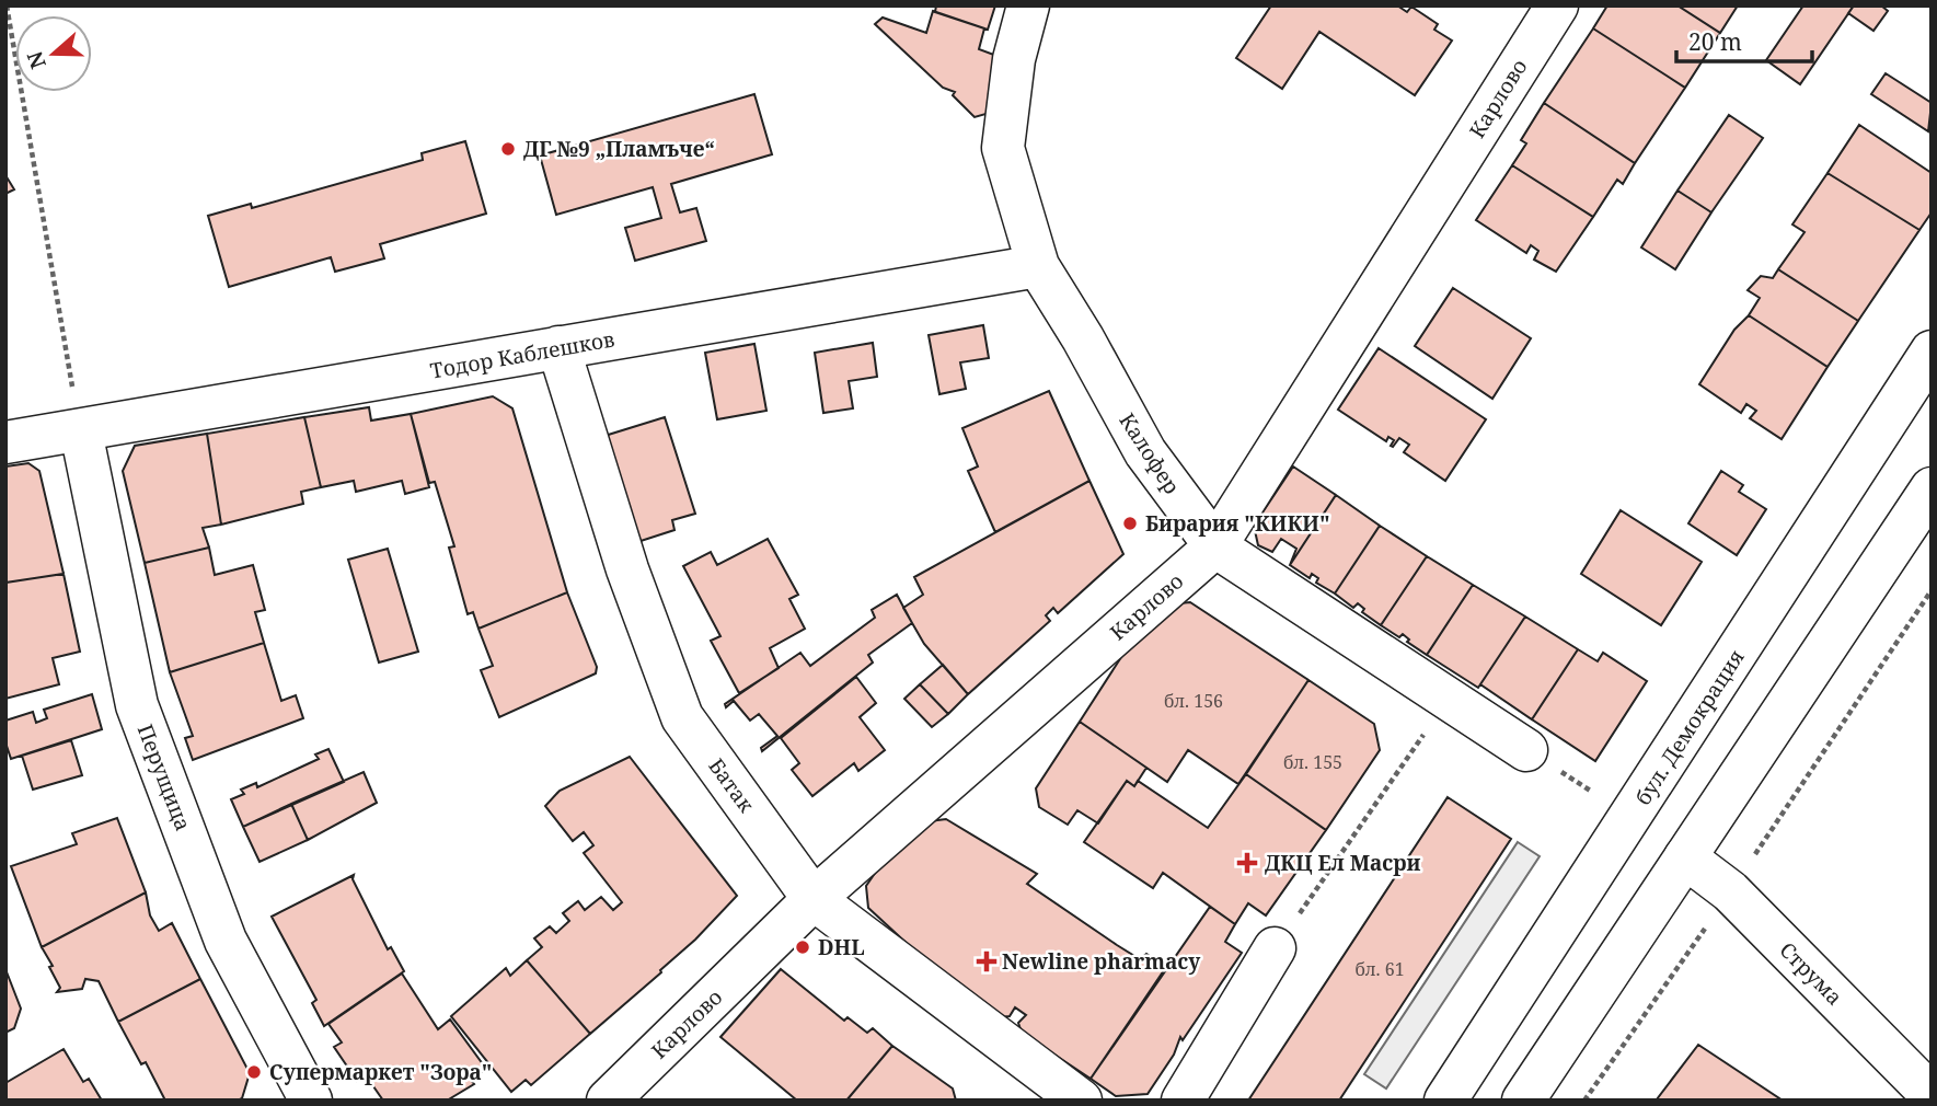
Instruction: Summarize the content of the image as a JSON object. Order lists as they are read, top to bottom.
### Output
{
  "streets": {
    "street": [
      "Карлово",
      "Тодор Каблешков",
      "Калофер",
      "бул. Демокрация",
      "Перущица",
      "Батак",
      "Струма"
    ]
  },
  "crossings": [
    ["Карлово", "Калофер"],
    ["Карлово", "Батак"],
    ["Тодор Каблешков", "Калофер"],
    ["Тодор Каблешков", "Перущица"],
    ["Тодор Каблешков", "Батак"]
  ],
  "places": {
    "other": [
      "ДГ №9 „Пламъче“",
      "Бирария \"КИКИ\"",
      "DHL",
      "Супермаркет \"Зора\""
    ],
    "health": ["ДКЦ Ел Масри", "Newline pharmacy"]
  },
  "house_numbers": ["бл. 156", "бл. 155", "бл. 61"],
  "scale_bar": "20 m",
  "north": "left"
}
